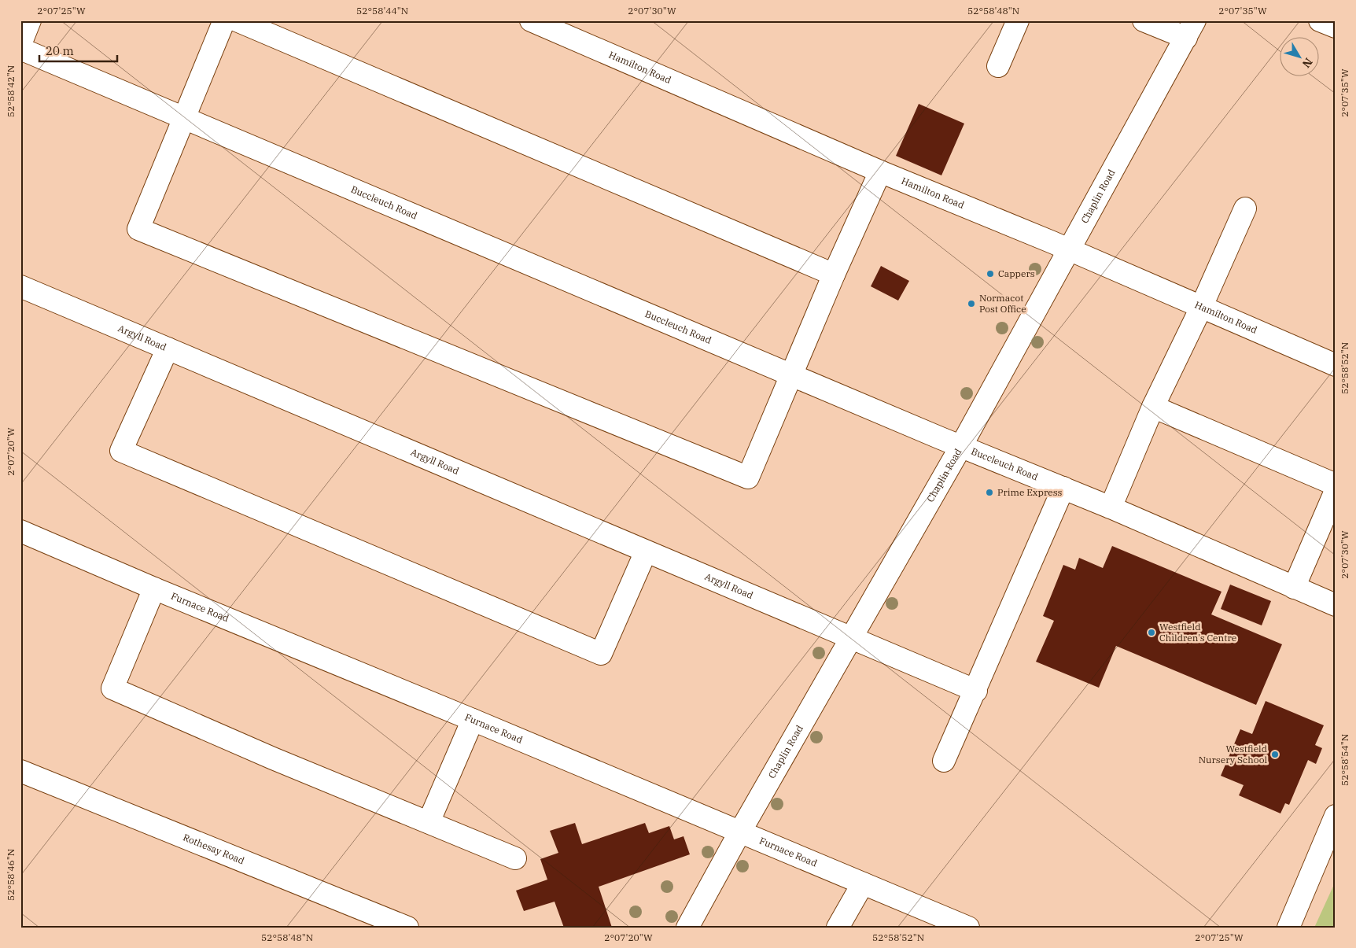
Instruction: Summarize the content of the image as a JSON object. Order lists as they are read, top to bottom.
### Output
{
  "streets": {
    "street": [
      "Hamilton Road",
      "Chaplin Road",
      "Buccleuch Road",
      "Argyll Road",
      "Furnace Road",
      "Rothesay Road"
    ]
  },
  "crossings": [
    ["Hamilton Road", "Chaplin Road"],
    ["Chaplin Road", "Buccleuch Road"],
    ["Chaplin Road", "Argyll Road"],
    ["Chaplin Road", "Furnace Road"]
  ],
  "places": [
    "Cappers",
    "Normacot Post Office",
    "Prime Express",
    "Westfield Children's Centre",
    "Westfield Nursery School"
  ],
  "scale_bar": "20 m",
  "north": "bottom right",
  "coordinates": [
    "2°07'25\"W",
    "52°58'44\"N",
    "2°07'30\"W",
    "52°58'48\"N",
    "2°07'35\"W",
    "52°58'42\"N",
    "52°58'52\"N",
    "2°07'20\"W",
    "52°58'54\"N",
    "52°58'46\"N"
  ]
}
